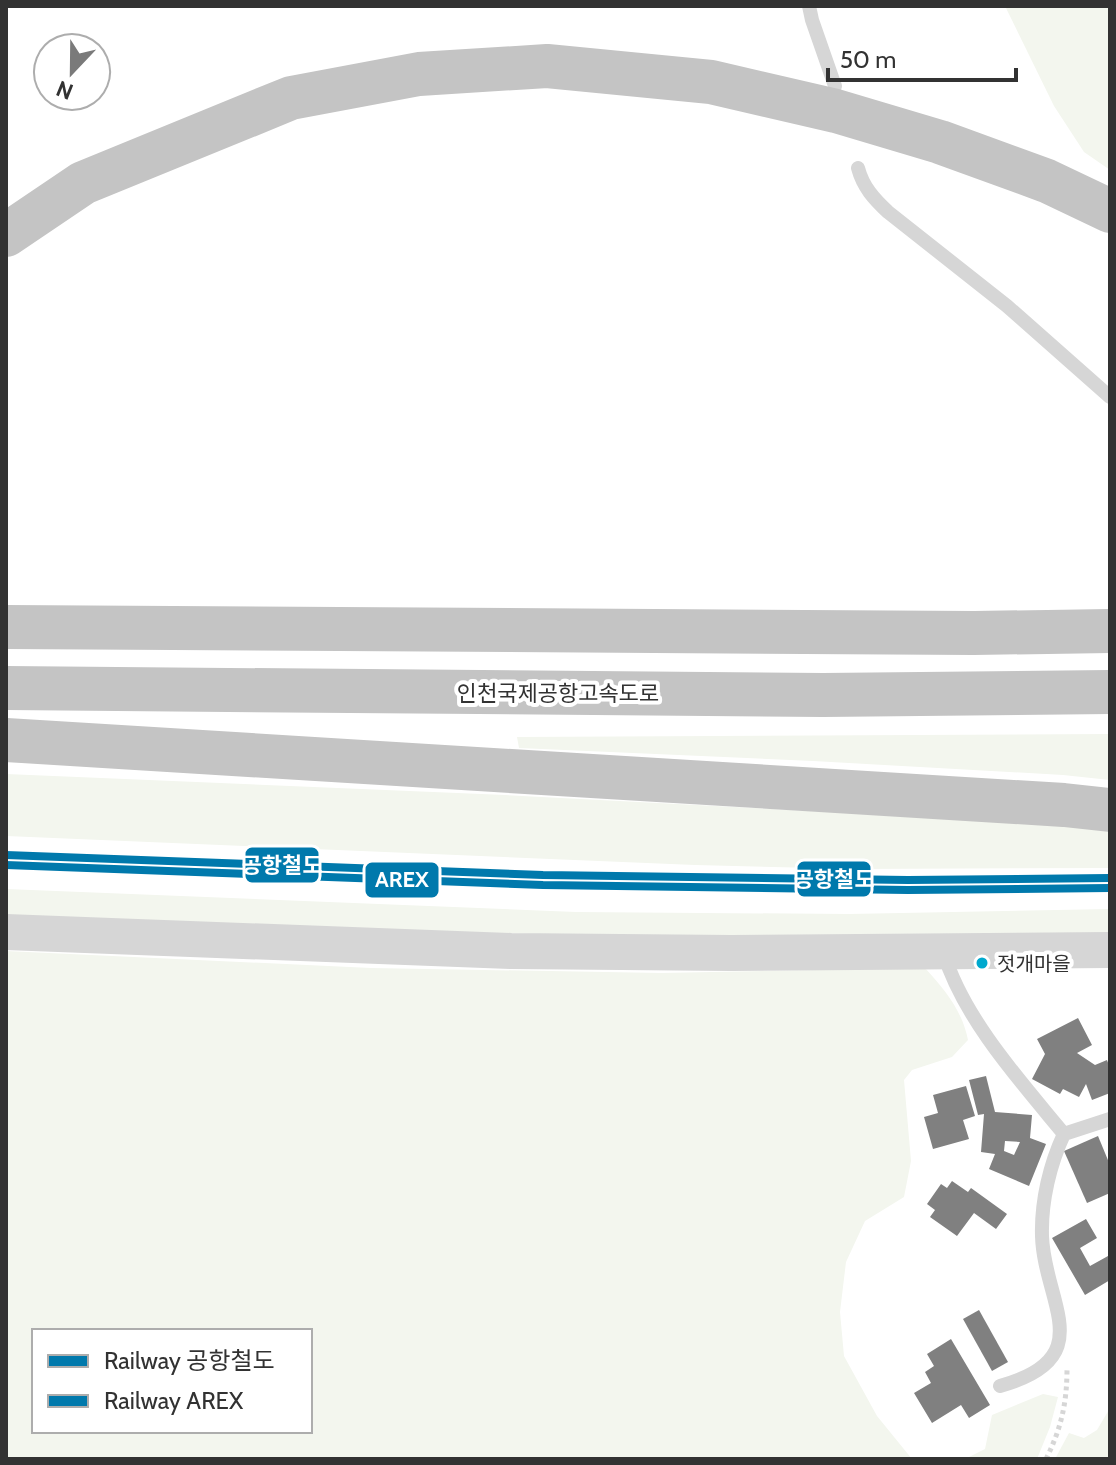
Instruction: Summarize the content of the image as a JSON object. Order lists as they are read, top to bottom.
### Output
{
  "streets": {
    "highway": ["인천국제공항고속도로"]
  },
  "places": ["젓개마을"],
  "lines": ["rail line 공항철도", "rail line AREX"],
  "legend": ["Railway 공항철도", "Railway AREX"],
  "scale_bar": "50 m",
  "north": "bottom"
}
